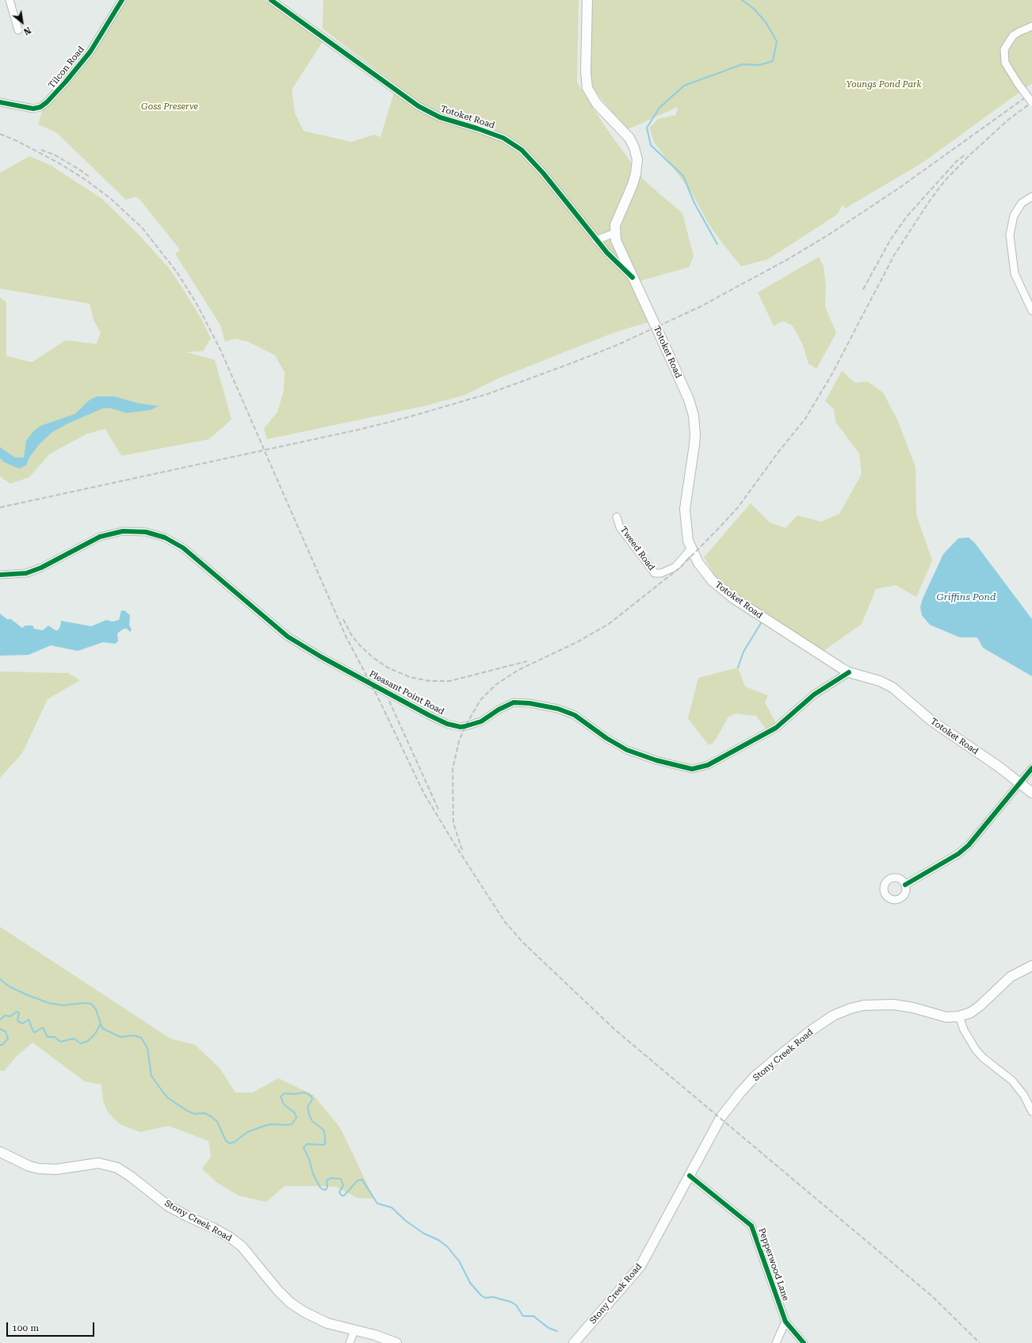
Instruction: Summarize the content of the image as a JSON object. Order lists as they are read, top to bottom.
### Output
{
  "streets": {
    "main road": ["Totoket Road", "Stony Creek Road"],
    "street": [
      "Tilcon Road",
      "Tweed Road",
      "Pleasant Point Road",
      "Pepperwood Lane"
    ]
  },
  "crossings": [
    ["Totoket Road", "Tweed Road"],
    ["Totoket Road", "Pleasant Point Road"],
    ["Stony Creek Road", "Pepperwood Lane"]
  ],
  "water": ["Griffins Pond"],
  "parks": ["Youngs Pond Park", "Goss Preserve"],
  "scale_bar": "100 m",
  "north": "bottom right"
}
